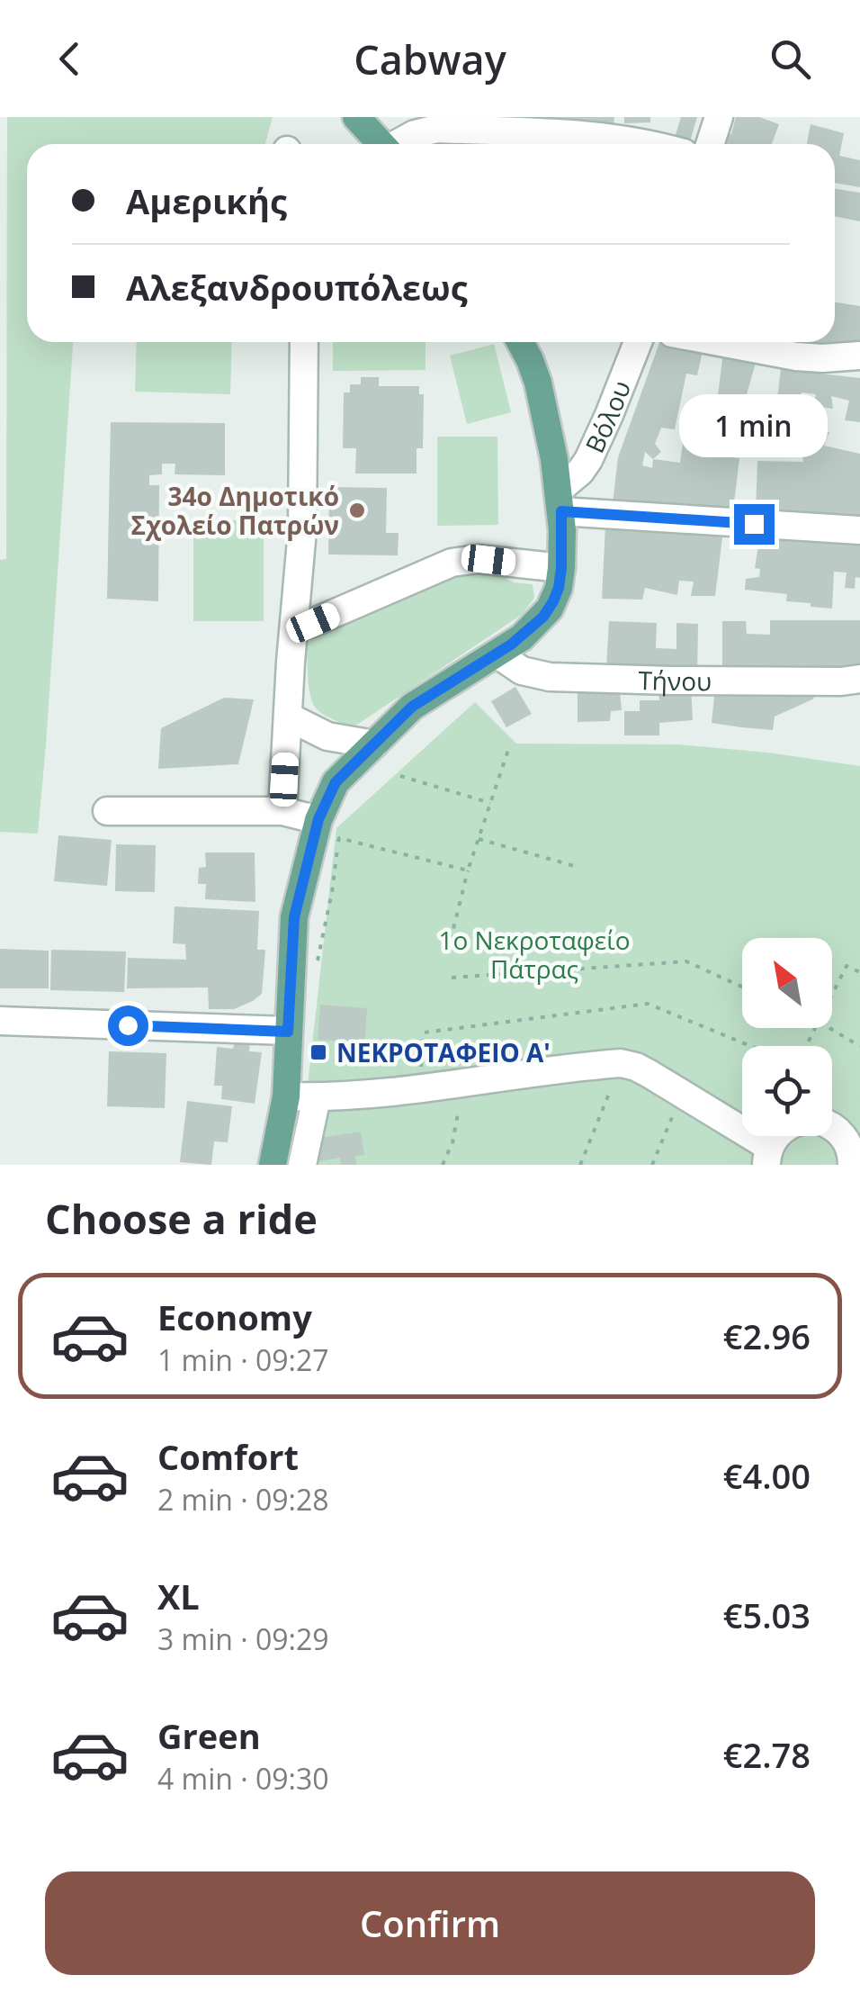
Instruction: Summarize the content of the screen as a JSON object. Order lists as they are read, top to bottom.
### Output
{
  "streets": {
    "street": ["Βόλου", "Τήνου"]
  },
  "parks": ["1o Νεκροταφείο Πάτρας"],
  "places": {
    "other": ["34ο Δημοτικό Σχολείο Πατρών"],
    "transit": ["ΝΕΚΡΟΤΑΦΕΙΟ Α'"]
  },
  "north": "top left",
  "page": {
    "header": "Cabway",
    "banner": ["Αμερικής", "Αλεξανδρουπόλεως"],
    "bubble": "1 min",
    "heading": "Choose a ride",
    "list": [
      {
        "name": "Economy",
        "note": "1 min · 09:27",
        "value": "€2.96"
      },
      {
        "name": "Comfort",
        "note": "2 min · 09:28",
        "value": "€4.00"
      },
      {
        "name": "XL",
        "note": "3 min · 09:29",
        "value": "€5.03"
      },
      {
        "name": "Green",
        "note": "4 min · 09:30",
        "value": "€2.78"
      }
    ],
    "buttons": "Confirm"
  }
}
